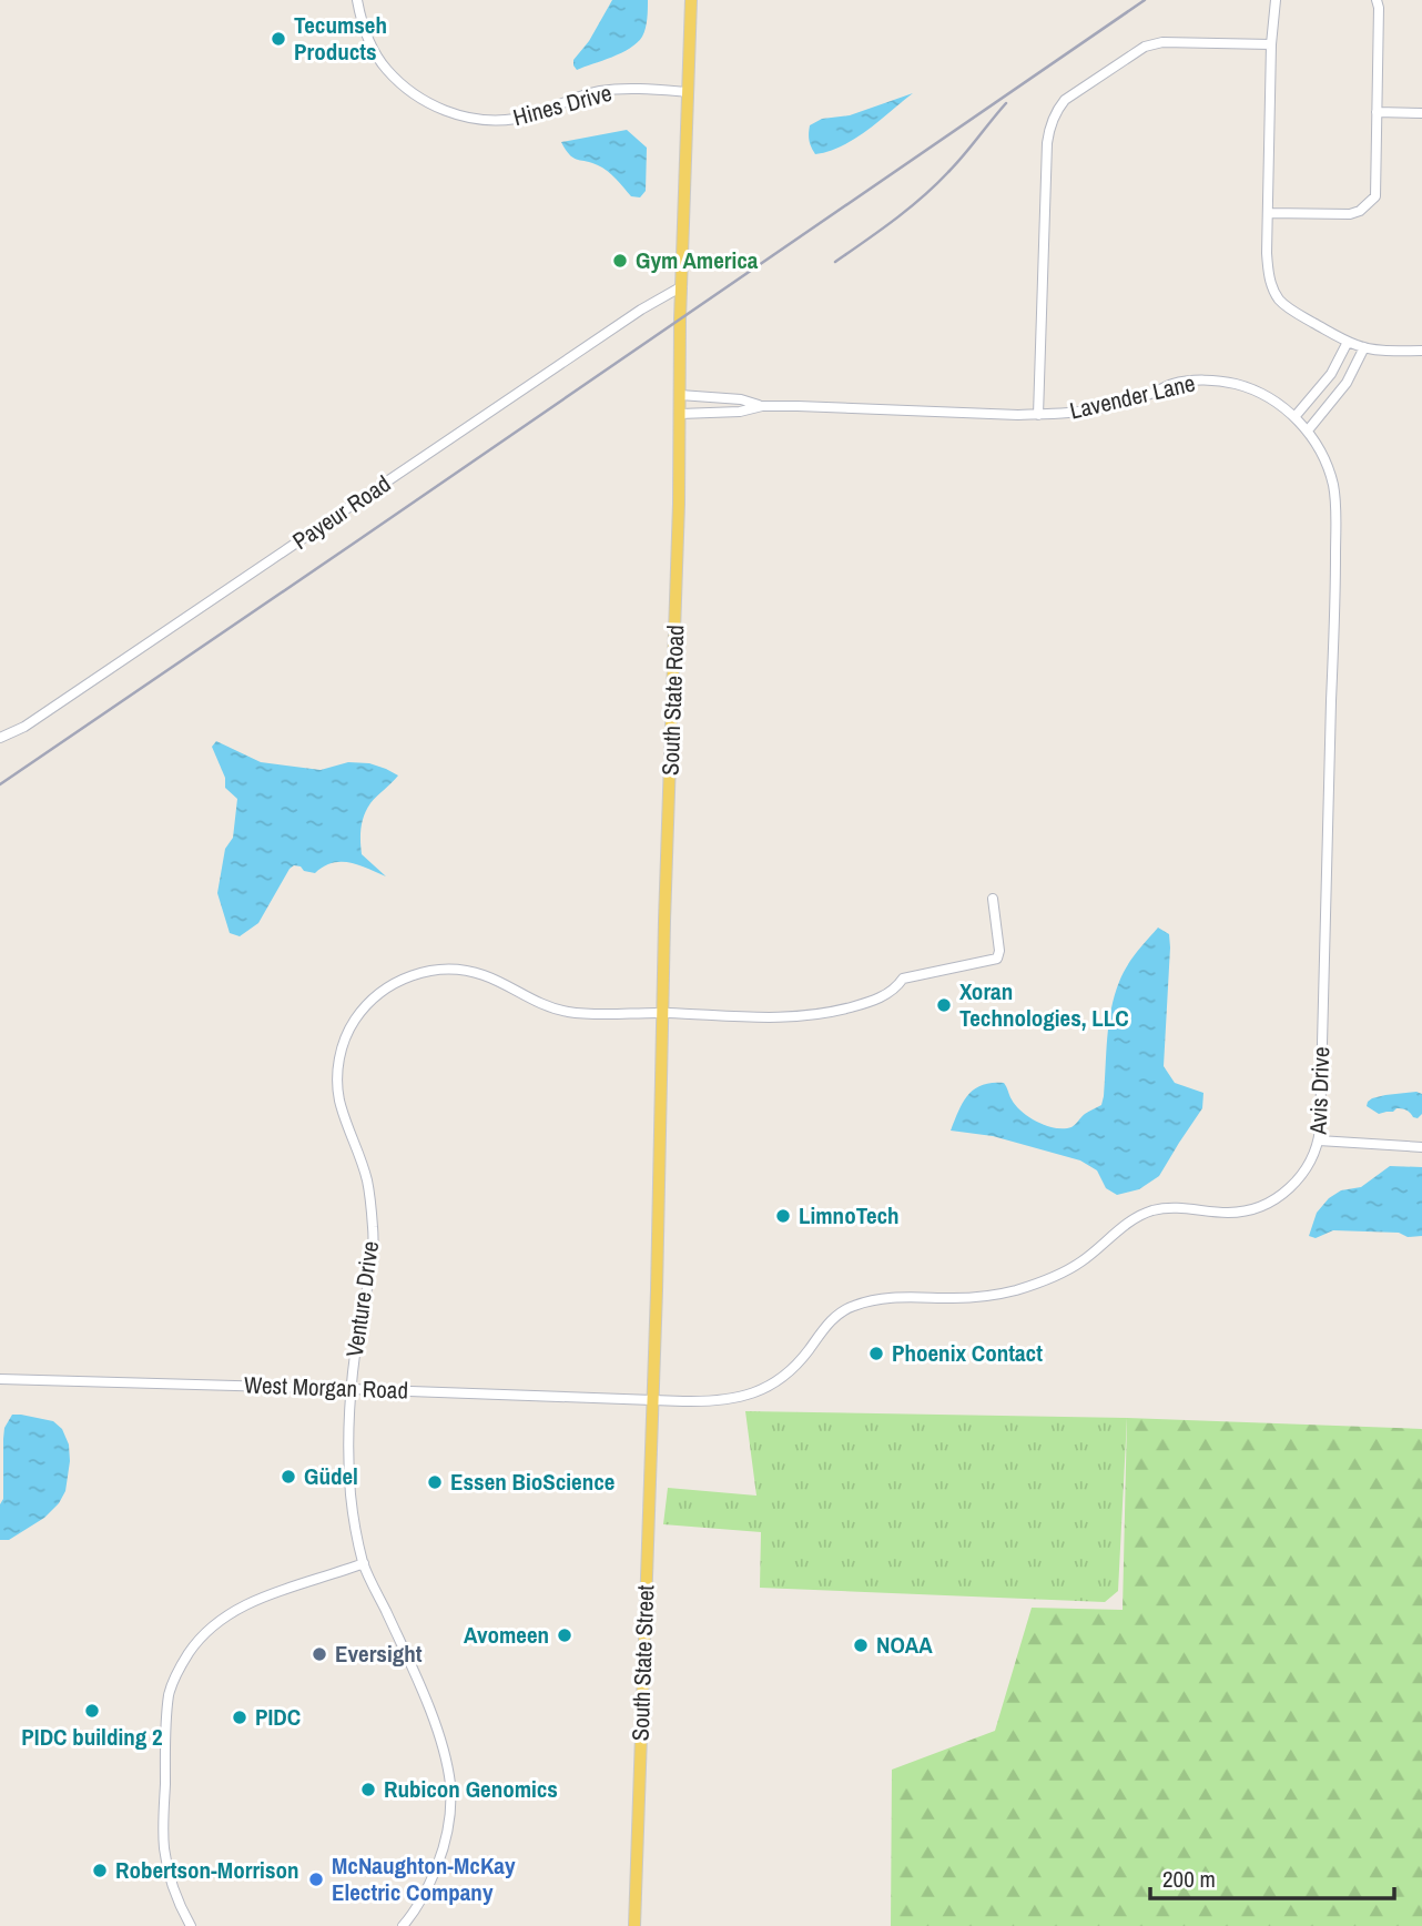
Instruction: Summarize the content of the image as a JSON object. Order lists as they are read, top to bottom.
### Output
{
  "streets": {
    "main road": ["South State Road", "South State Street"],
    "street": [
      "Hines Drive",
      "Lavender Lane",
      "Payeur Road",
      "Avis Drive",
      "Venture Drive",
      "West Morgan Road"
    ]
  },
  "crossings": [
    ["Hines Drive", "South State Road"],
    ["Lavender Lane", "South State Road"],
    ["Lavender Lane", "Avis Drive"],
    ["Payeur Road", "South State Road"],
    ["South State Road", "Avis Drive"],
    ["South State Road", "Venture Drive"],
    ["South State Road", "West Morgan Road"],
    ["South State Road", "South State Street"],
    ["Avis Drive", "West Morgan Road"],
    ["Avis Drive", "South State Street"],
    ["Venture Drive", "West Morgan Road"],
    ["West Morgan Road", "South State Street"]
  ],
  "places": [
    "Tecumseh Products",
    "Gym America",
    "Xoran Technologies, LLC",
    "LimnoTech",
    "Phoenix Contact",
    "Güdel",
    "Essen BioScience",
    "Avomeen",
    "NOAA",
    "Eversight",
    "PIDC building 2",
    "PIDC",
    "Rubicon Genomics",
    "Robertson-Morrison",
    "McNaughton-McKay Electric Company"
  ],
  "scale_bar": "200 m"
}
